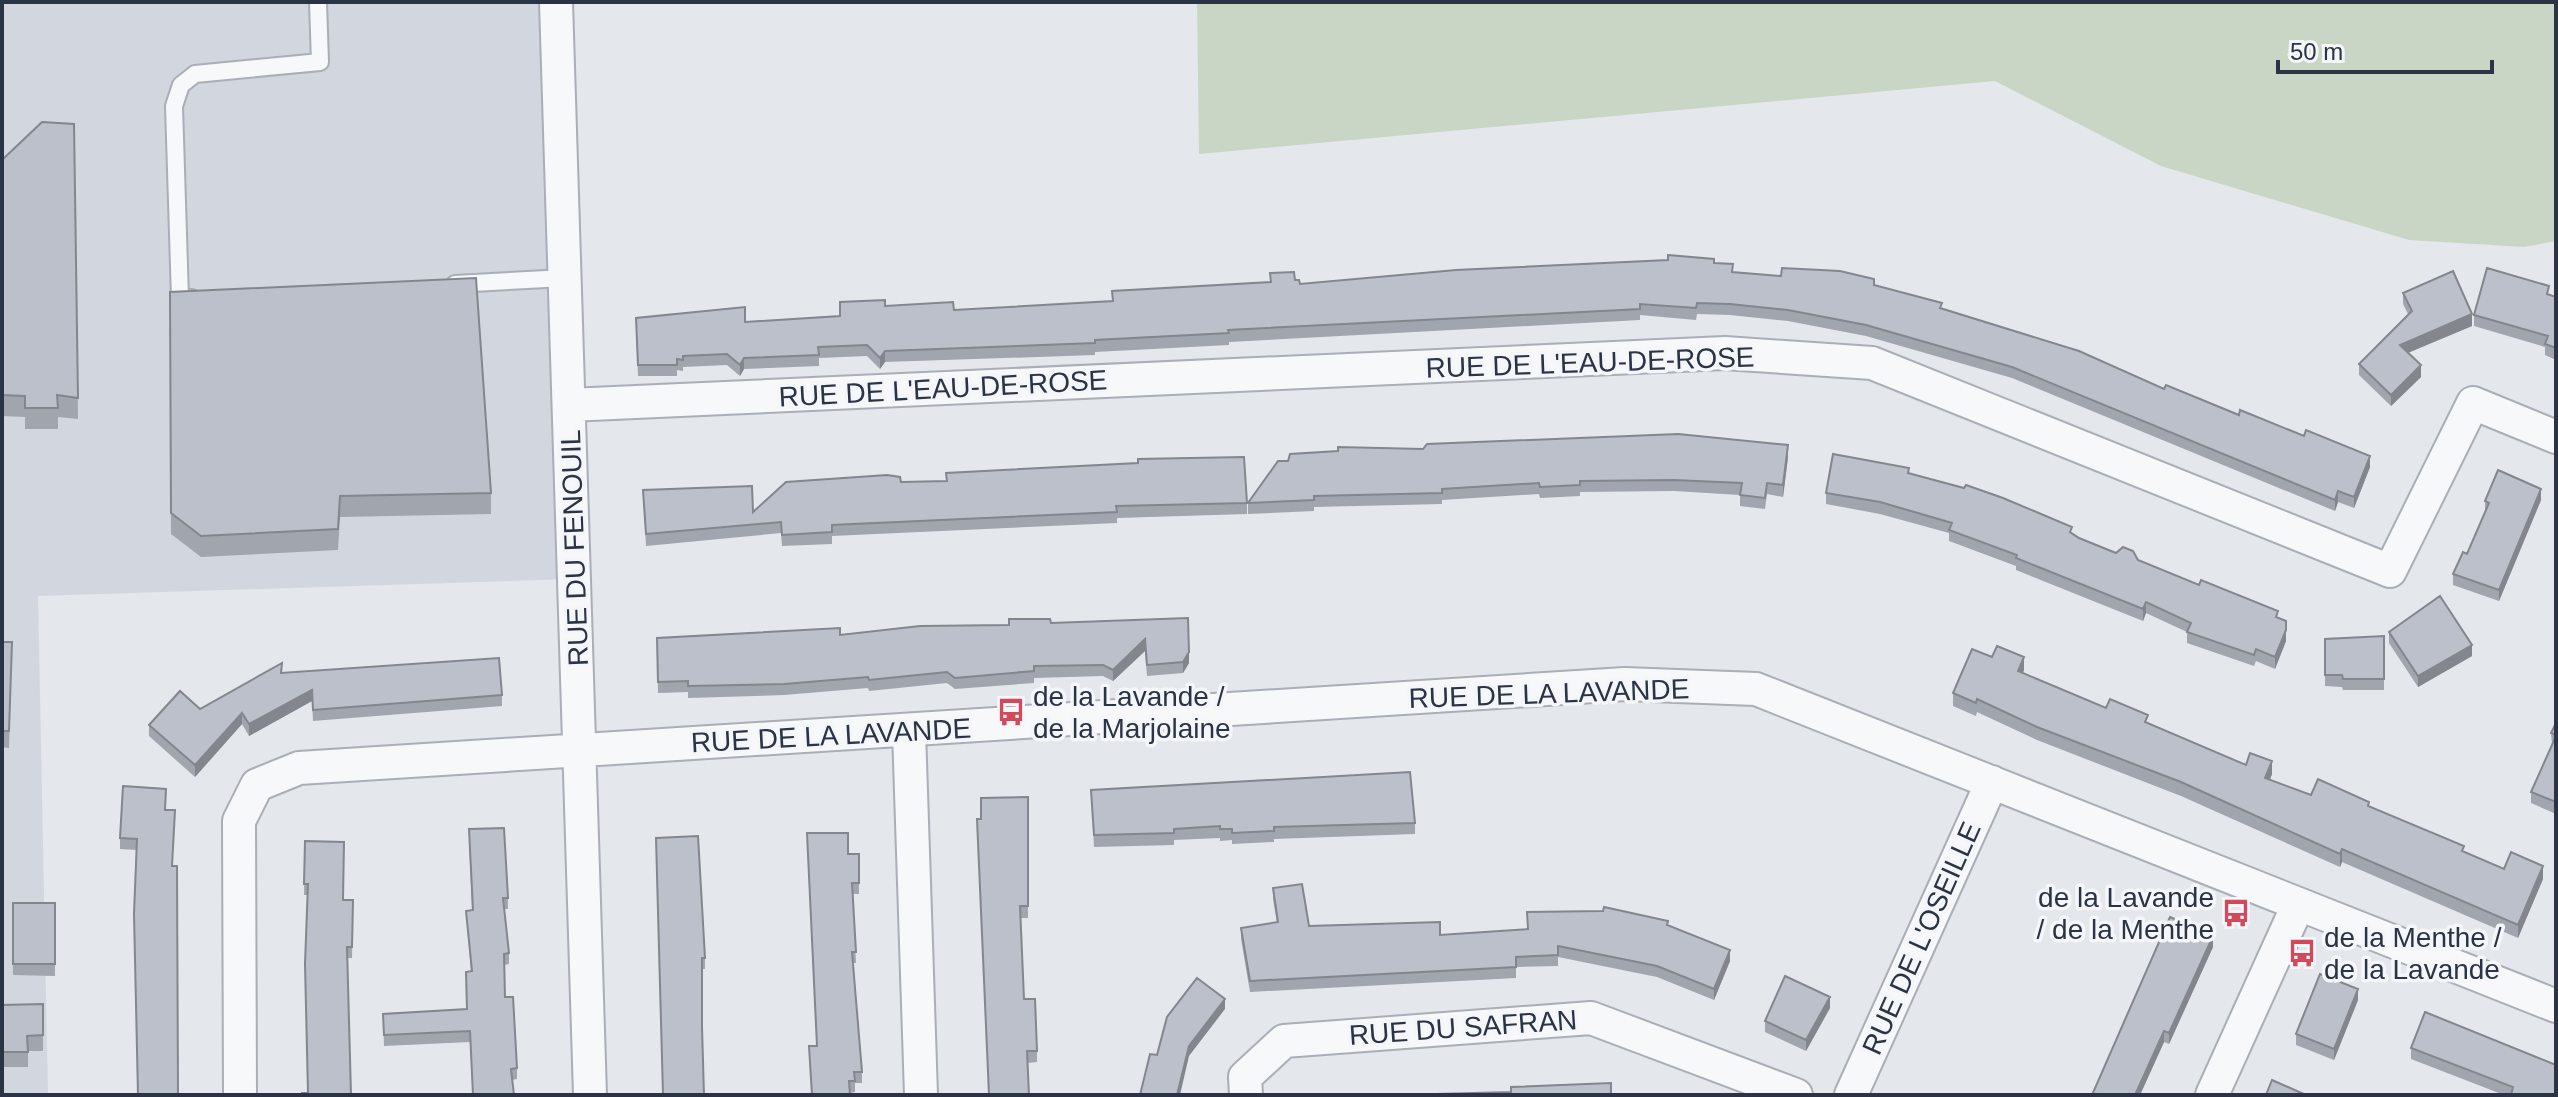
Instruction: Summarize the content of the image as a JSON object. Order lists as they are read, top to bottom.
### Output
{
  "streets": {
    "street": [
      "RUE DE L'EAU-DE-ROSE",
      "RUE DU FENOUIL",
      "RUE DE LA LAVANDE",
      "RUE DE L'OSEILLE",
      "RUE DU SAFRAN"
    ]
  },
  "crossings": [
    ["RUE DE L'EAU-DE-ROSE", "RUE DU FENOUIL"],
    ["RUE DU FENOUIL", "RUE DE LA LAVANDE"],
    ["RUE DE LA LAVANDE", "RUE DE L'OSEILLE"]
  ],
  "places": {
    "bus stop": ["de la Lavande / de la Marjolaine", "de la Lavande / de la Menthe", "de la Menthe / de la Lavande"]
  },
  "scale_bar": "50 m"
}
